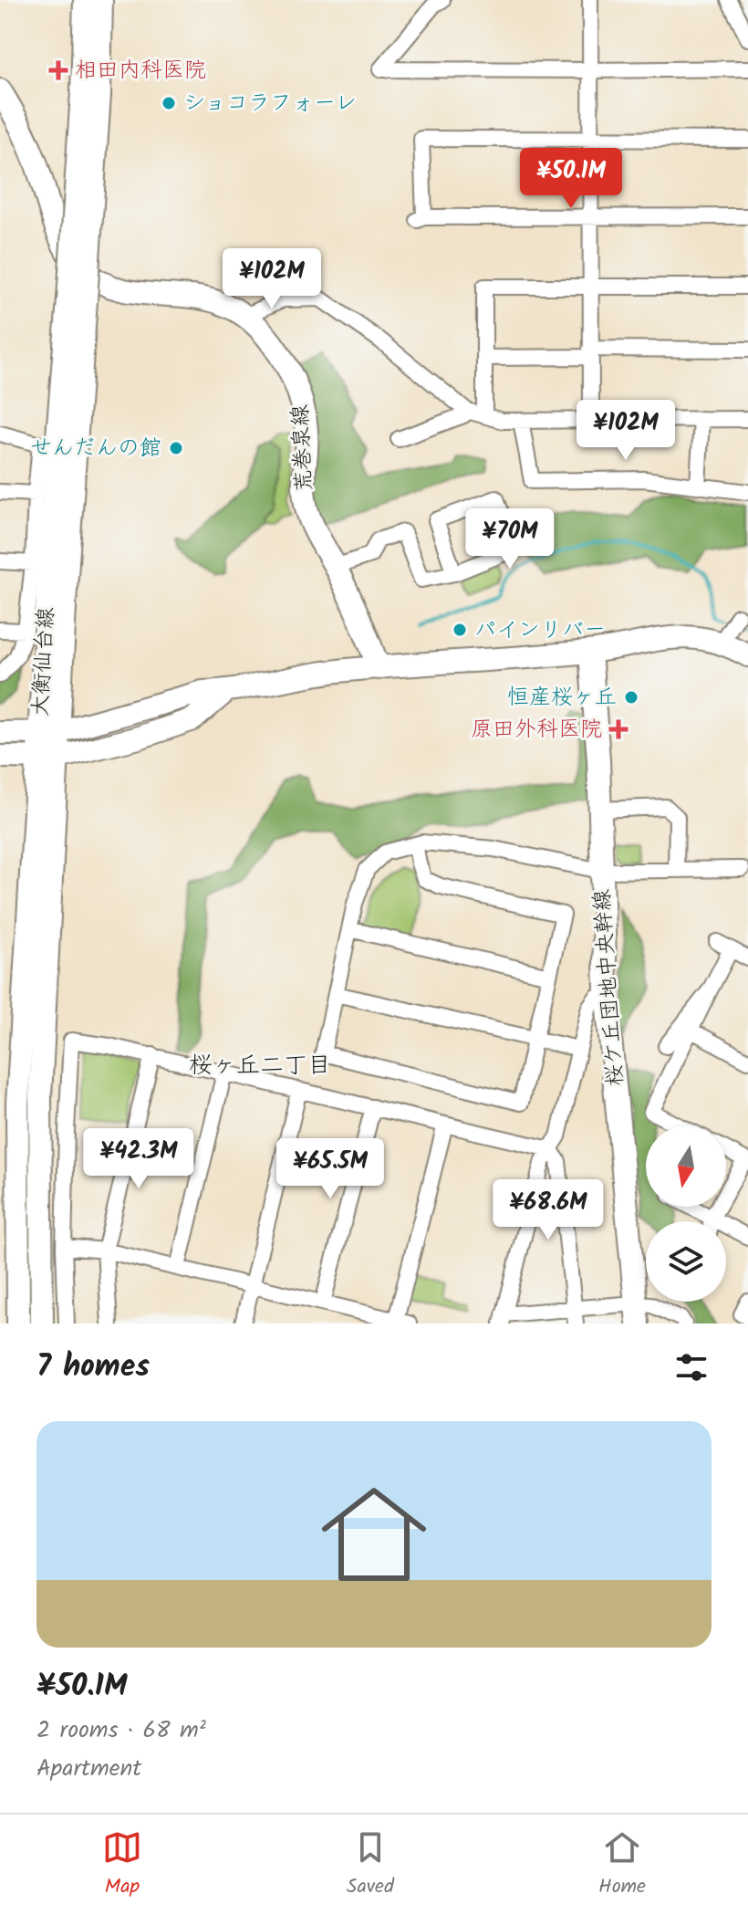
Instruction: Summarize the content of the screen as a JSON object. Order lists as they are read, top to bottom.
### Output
{
  "streets": {
    "street": ["荒巻泉線", "大衡仙台線", "桜ケ丘団地中央幹線"]
  },
  "districts": ["桜ヶ丘二丁目"],
  "places": {
    "health": ["相田内科医院", "原田外科医院"],
    "other": [
      "ショコラフォーレ",
      "せんだんの館",
      "パインリバー",
      "恒産桜ヶ丘"
    ]
  },
  "north": "bottom",
  "page": {
    "price": [
      "¥50.1M",
      "¥102M",
      "¥102M",
      "¥70M",
      "¥42.3M",
      "¥65.5M",
      "¥68.6M"
    ],
    "heading": "7 homes",
    "list": [
      {
        "name": "¥50.1M",
        "note": "2 rooms · 68 m² · Apartment"
      }
    ],
    "tabs": ["Map", "Saved", "Home"]
  }
}
